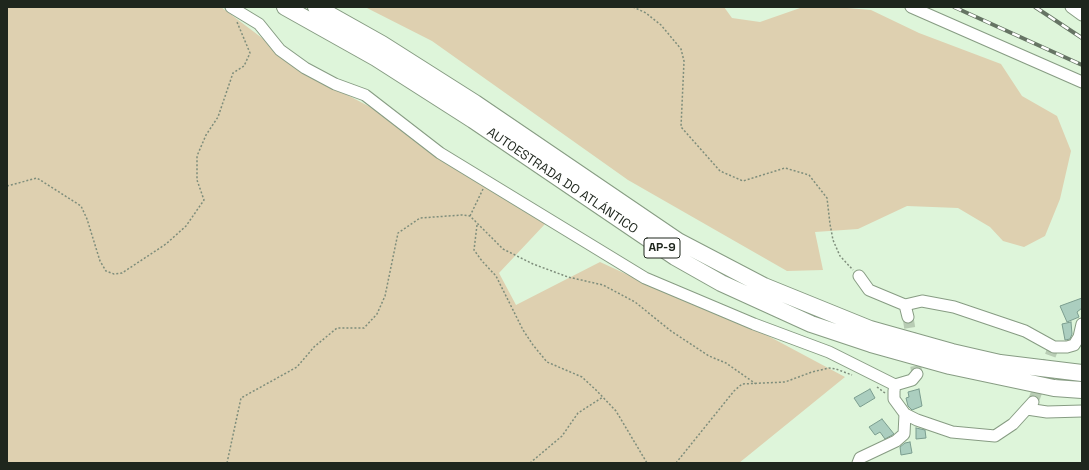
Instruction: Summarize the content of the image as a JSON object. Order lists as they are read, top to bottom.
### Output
{
  "streets": {
    "highway": ["AUTOESTRADA DO ATLÁNTICO", "AP-9"]
  }
}
